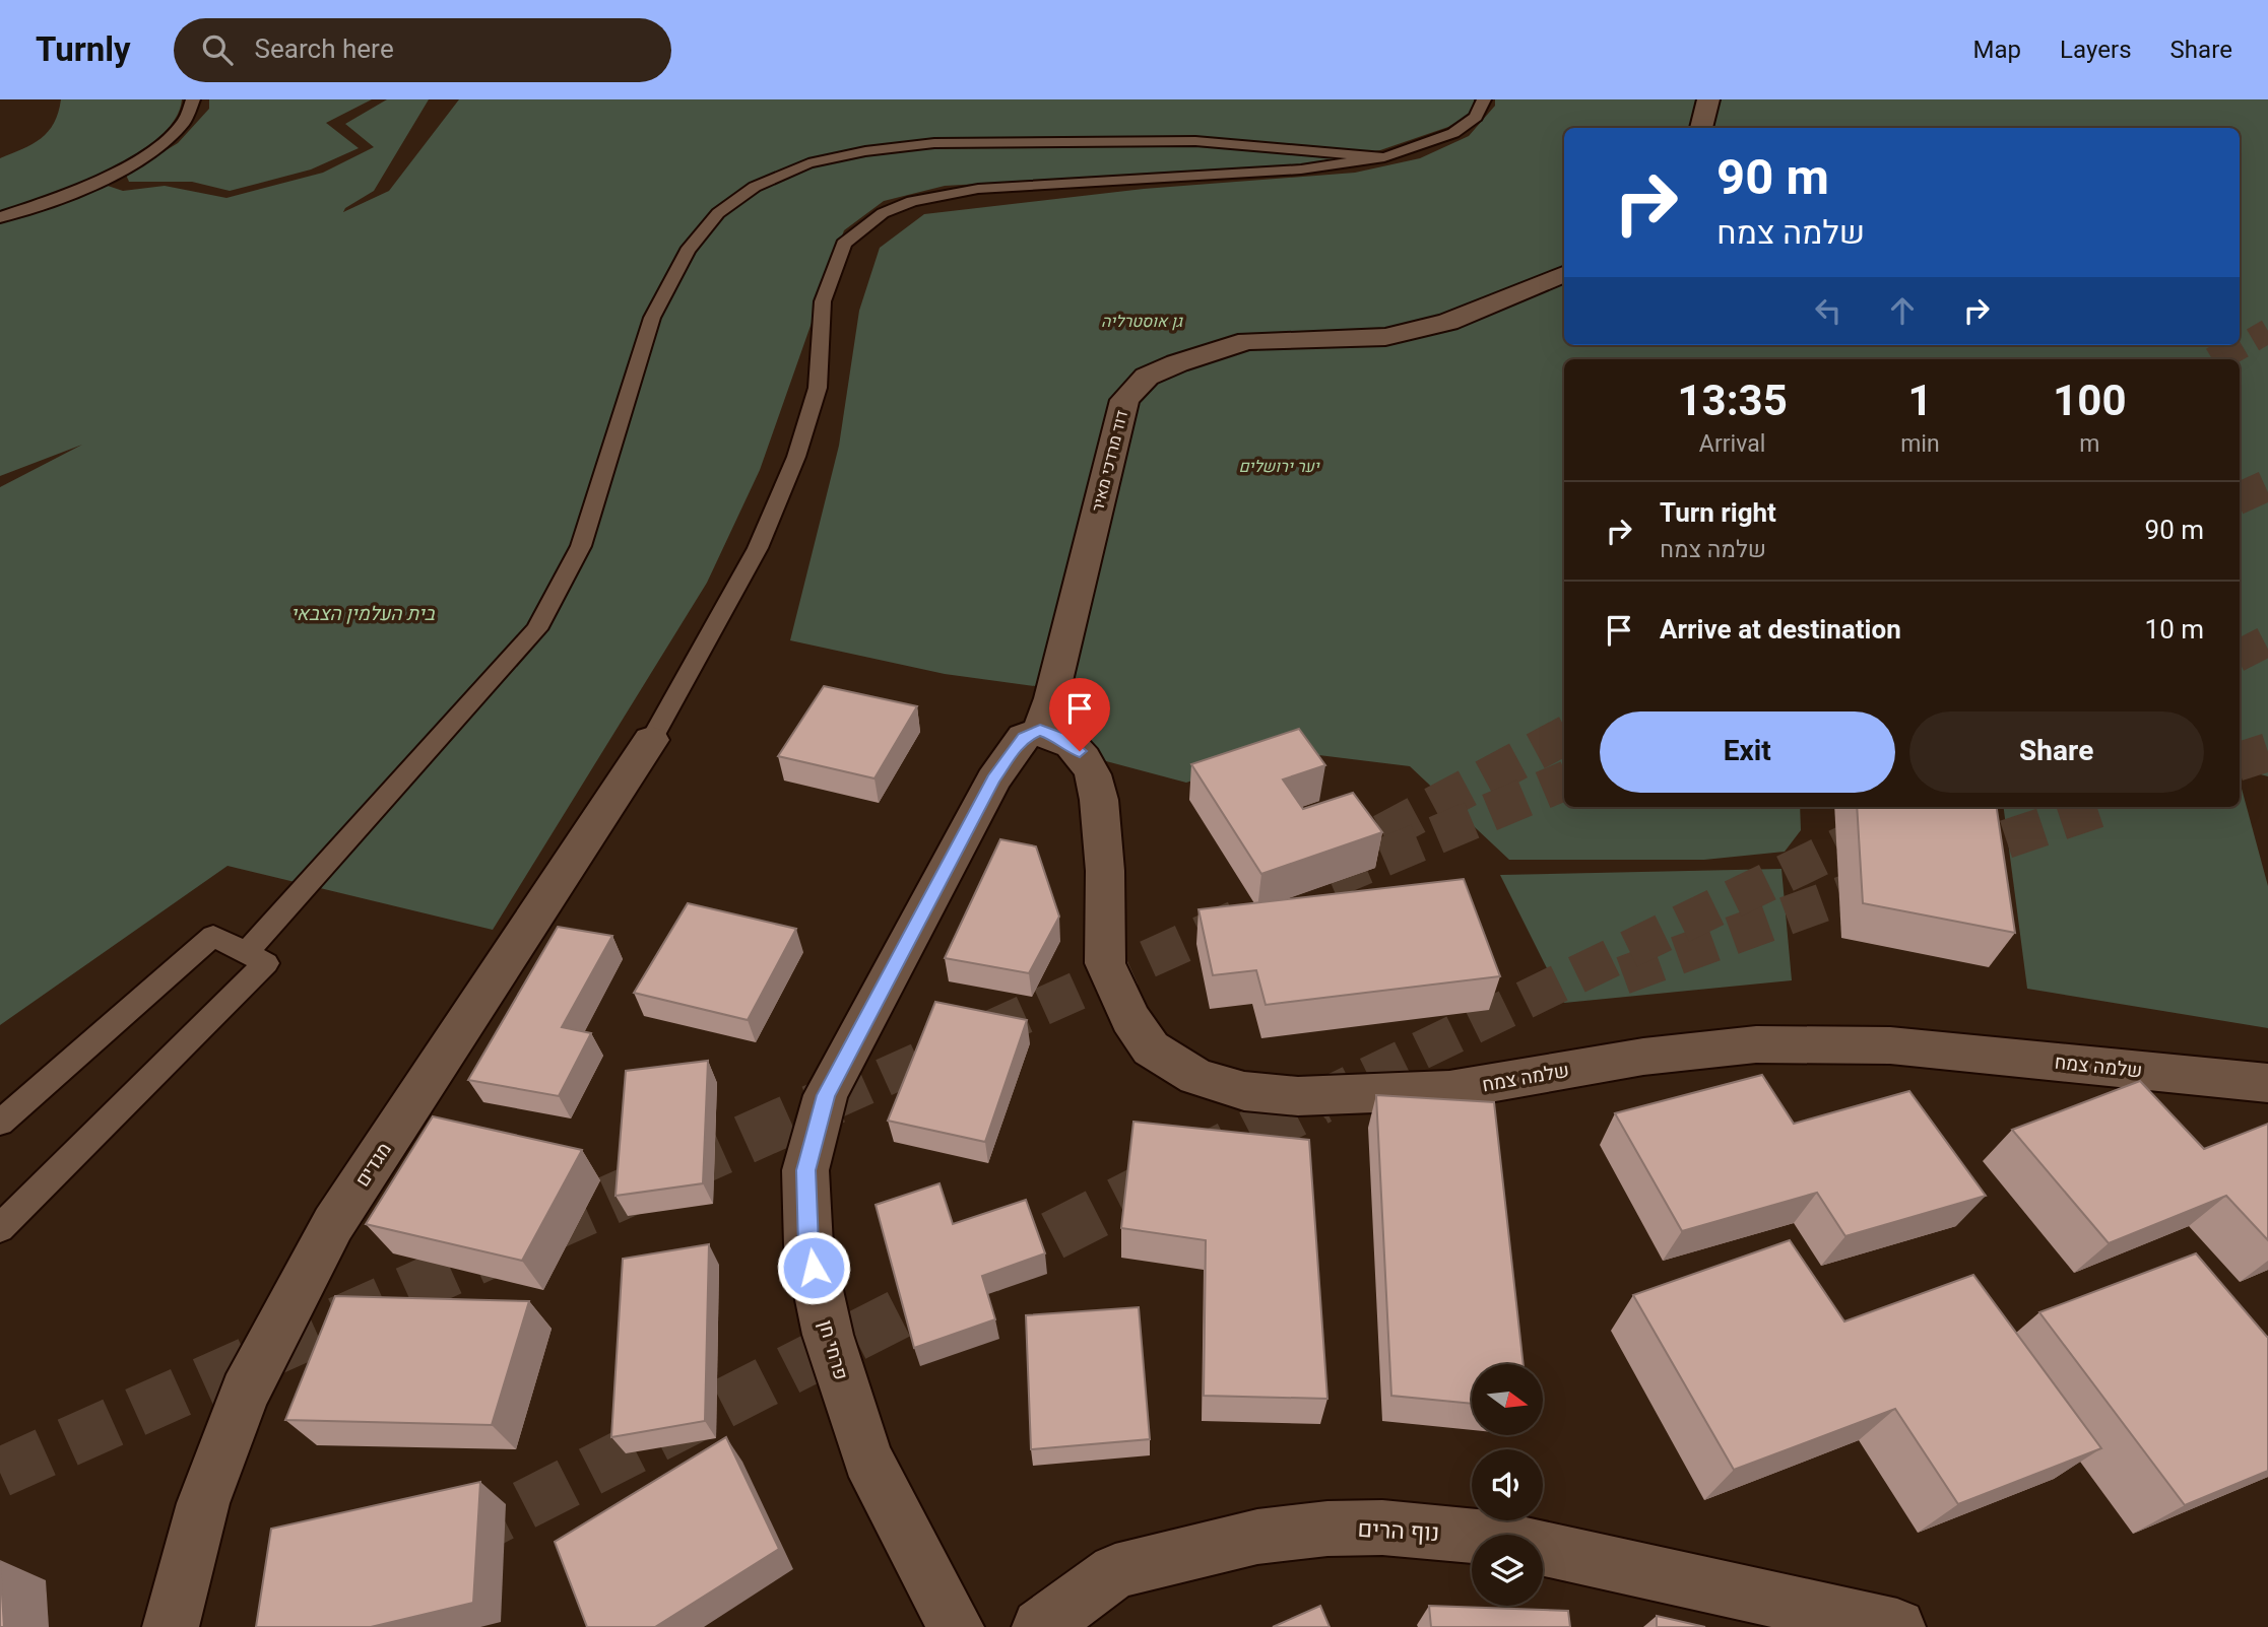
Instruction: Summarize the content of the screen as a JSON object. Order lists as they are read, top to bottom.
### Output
{
  "streets": {
    "street": [
      "דוד מרדכי מאיר",
      "שלמה צמח",
      "מגדים",
      "פרחי חן",
      "נוף הרים"
    ]
  },
  "crossings": [
    ["דוד מרדכי מאיר", "שלמה צמח"],
    ["דוד מרדכי מאיר", "פרחי חן"],
    ["שלמה צמח", "פרחי חן"]
  ],
  "parks": ["גן אוסטרליה", "יער ירושלים", "בית העלמין הצבאי"],
  "north": "right",
  "page": {
    "header": "Turnly",
    "search": "Search here",
    "nav": ["Map", "Layers", "Share"],
    "turn": ["90 m", "שלמה צמח"],
    "eta": [
      "13:35",
      "Arrival",
      "1",
      "min",
      "100",
      "m"
    ],
    "list": [
      {
        "name": "Turn right",
        "note": "שלמה צמח",
        "value": "90 m"
      },
      {
        "name": "Arrive at destination",
        "value": "10 m"
      }
    ],
    "buttons": ["Exit", "Share"]
  }
}
